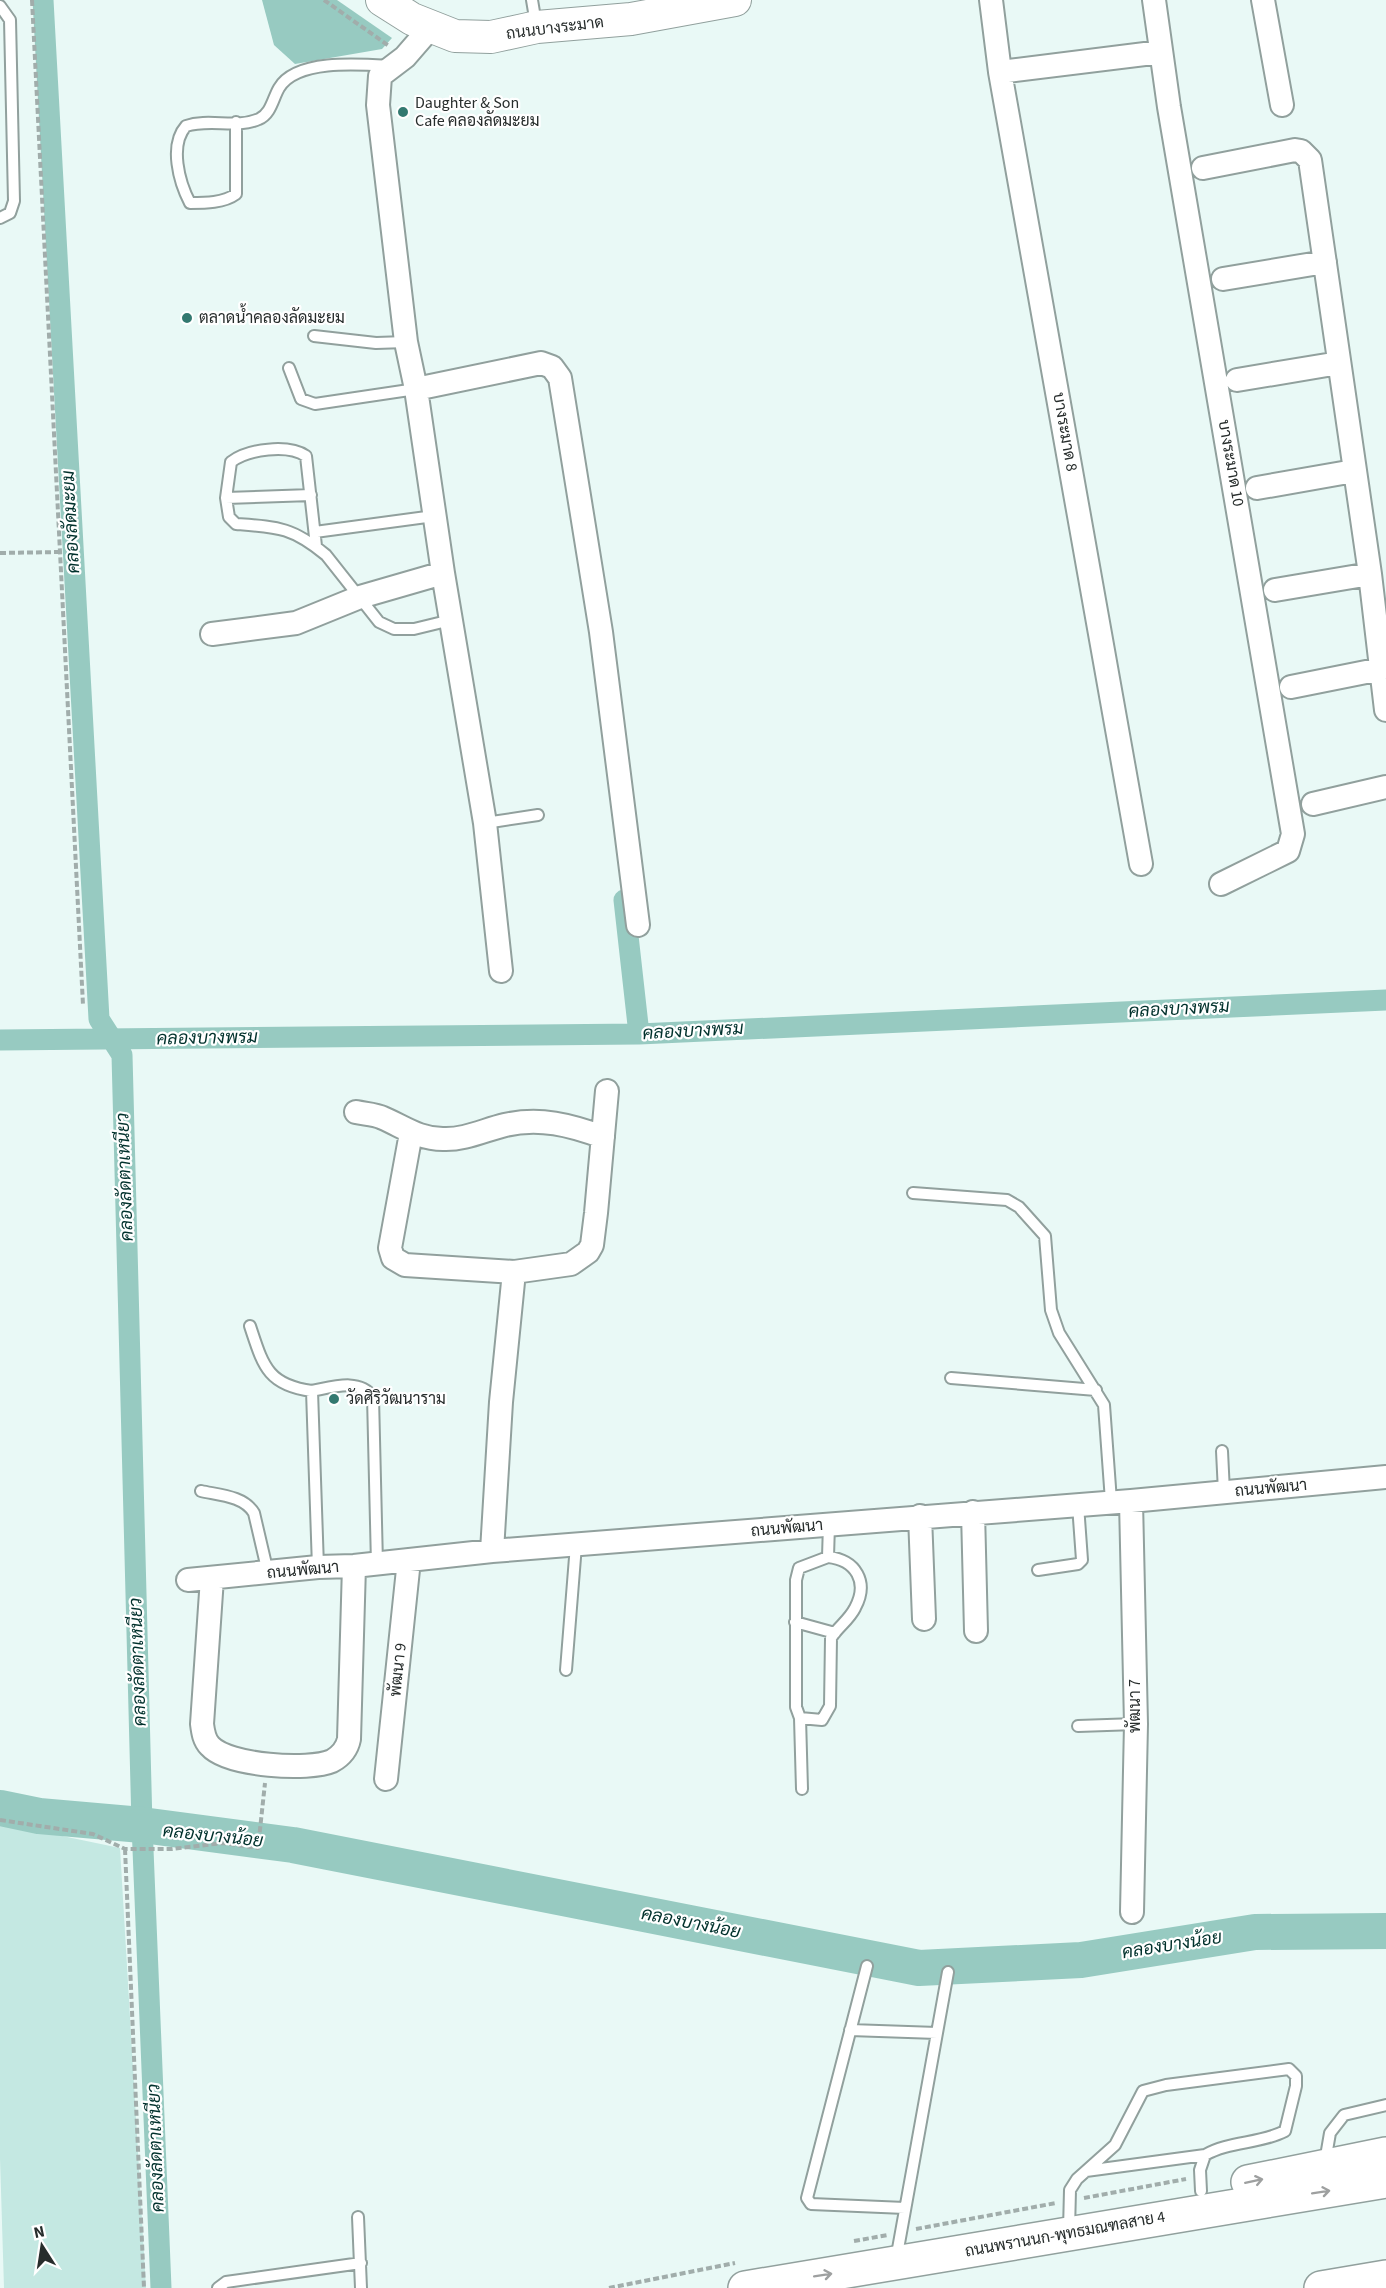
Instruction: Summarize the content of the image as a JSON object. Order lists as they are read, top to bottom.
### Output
{
  "streets": {
    "main road": ["ถนนพรานนก-พุทธมณฑลสาย 4"],
    "street": [
      "ถนนบางระมาด",
      "บางระมาด 8",
      "บางระมาด 10",
      "ถนนพัฒนา",
      "พัฒนา 9",
      "พัฒนา 7"
    ]
  },
  "crossings": [
    ["ถนนพัฒนา", "พัฒนา 9"],
    ["ถนนพัฒนา", "พัฒนา 7"]
  ],
  "water": [
    "คลองลัดมะยม",
    "คลองบางพรม",
    "คลองลัดตาเหนียว",
    "คลองบางน้อย"
  ],
  "places": ["Daughter & Son Cafe คลองลัดมะยม", "ตลาดน้ำคลองลัดมะยม", "วัดศิริวัฒนาราม"],
  "north": "top"
}
